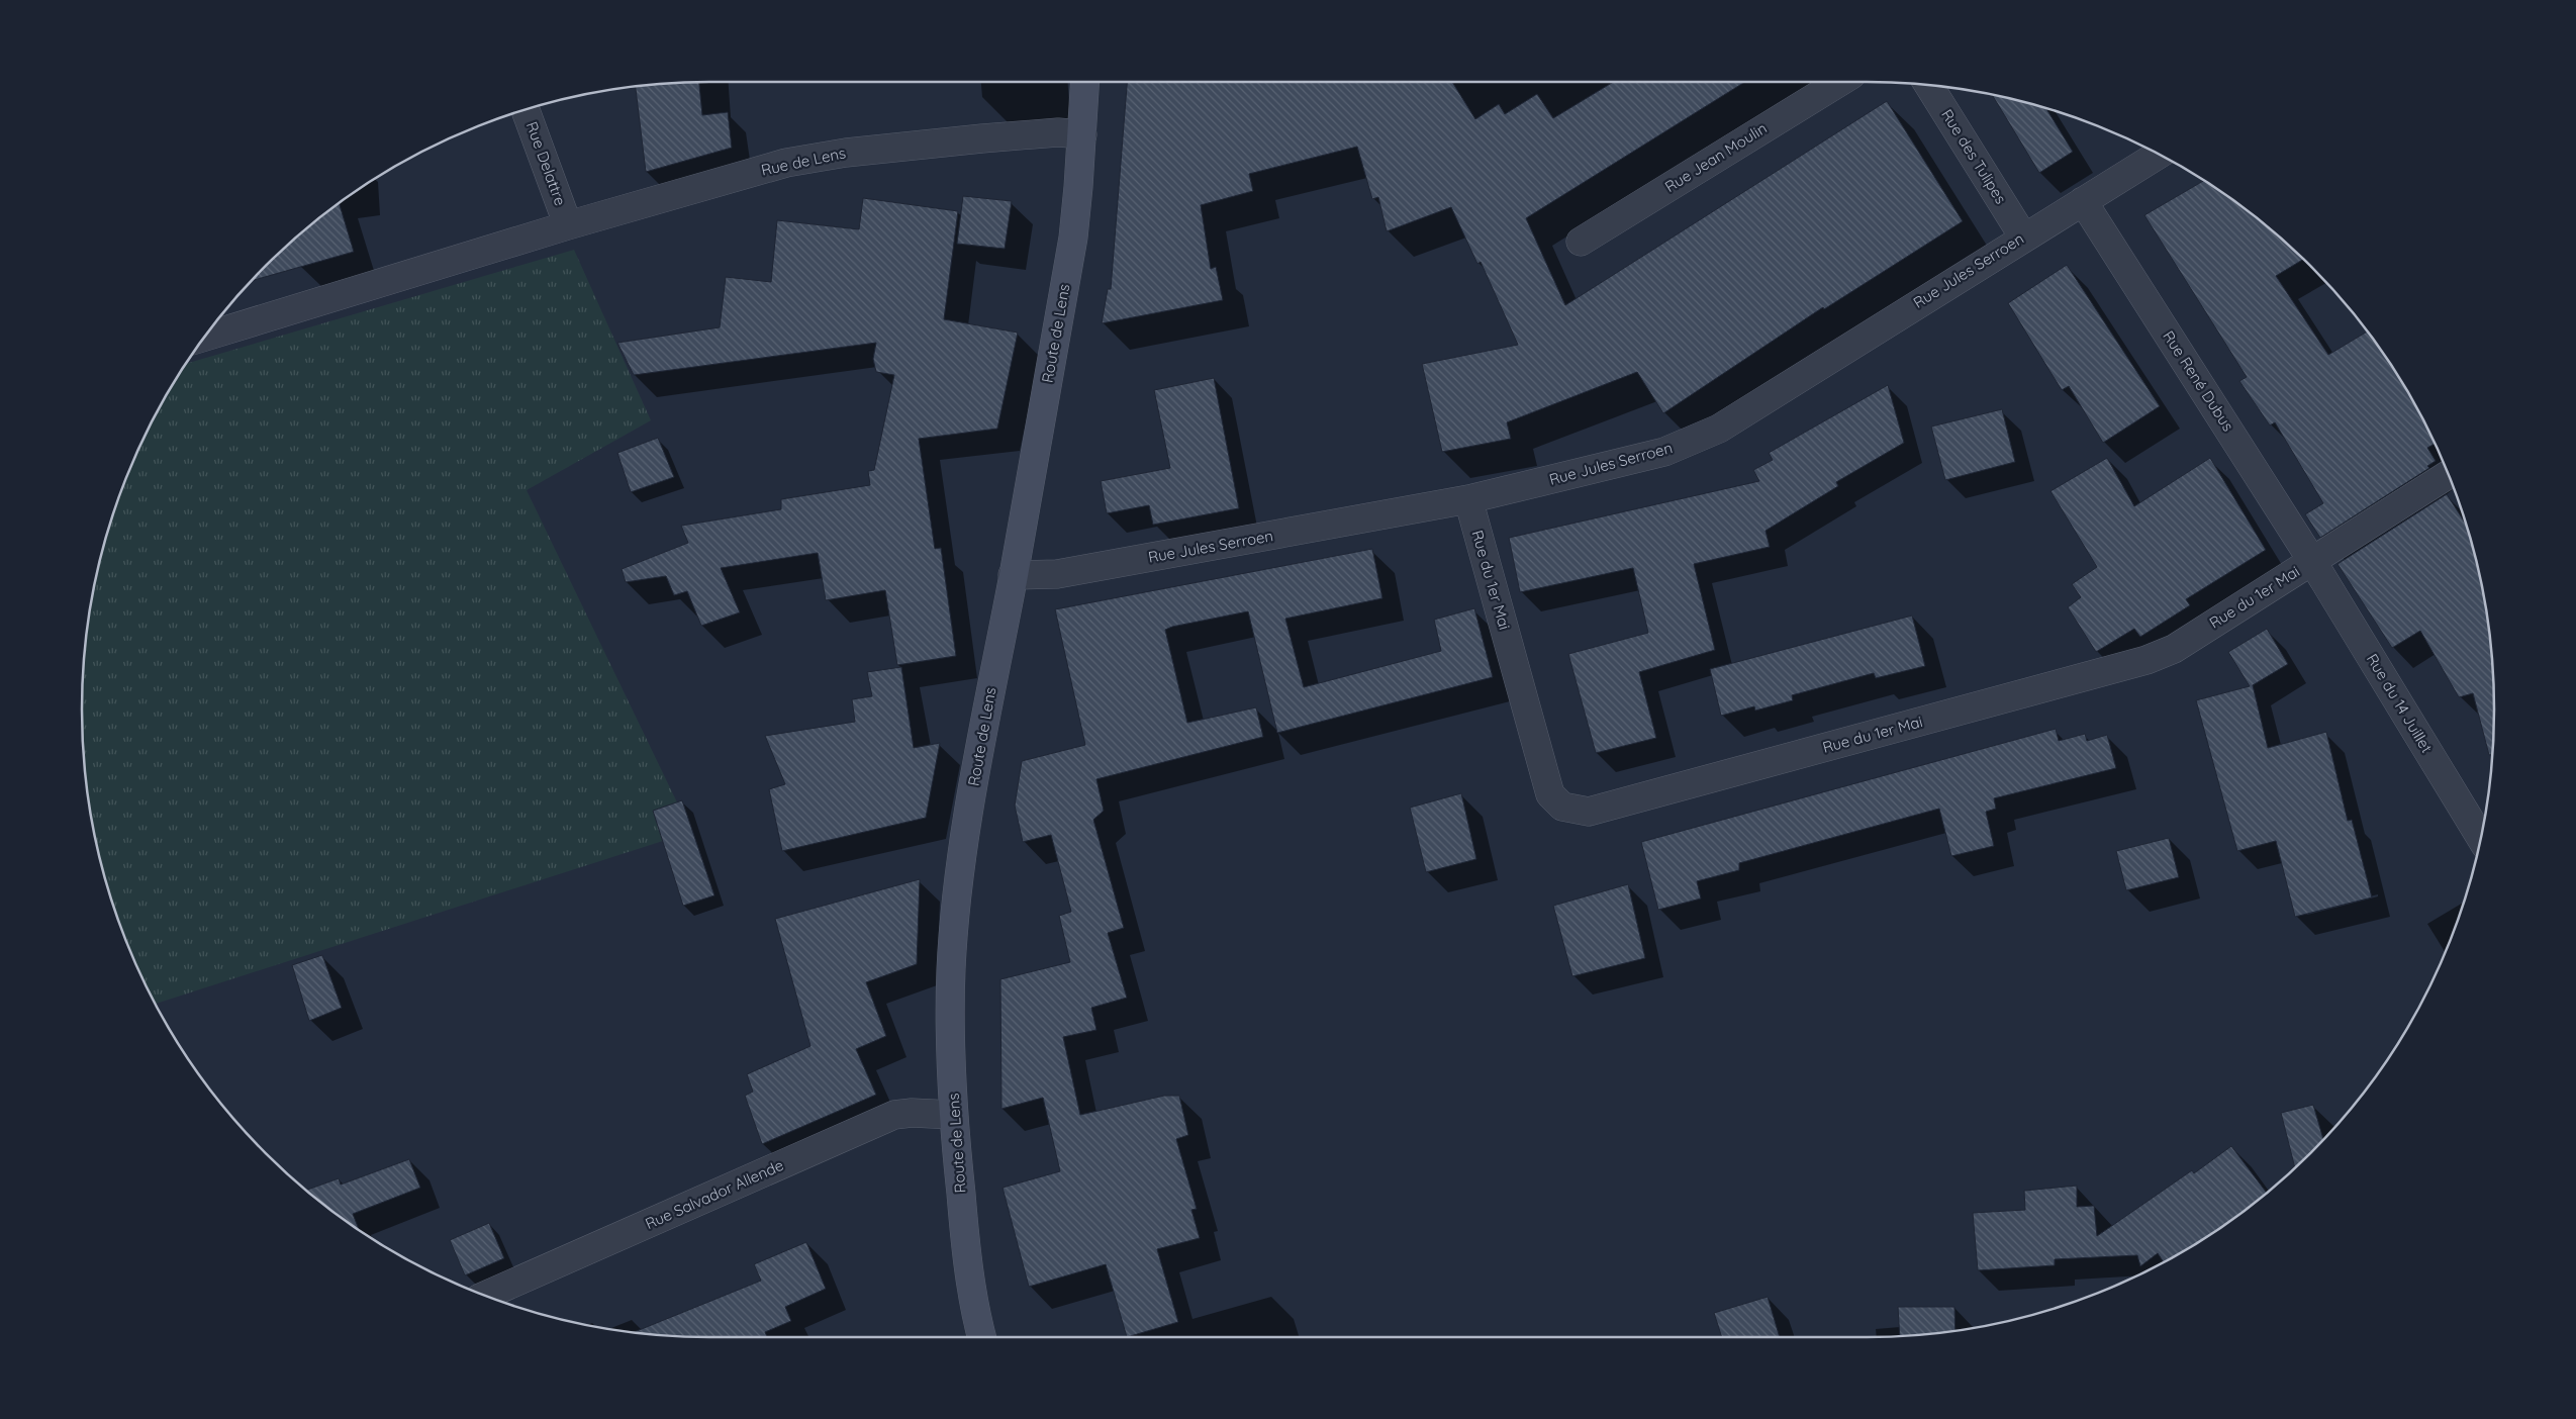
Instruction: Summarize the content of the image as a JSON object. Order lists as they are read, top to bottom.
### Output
{
  "streets": {
    "street": [
      "Rue des Tulipes",
      "Rue Jean Moulin",
      "Rue de Lens",
      "Rue Delattre",
      "Rue Jules Serroen",
      "Route de Lens",
      "Rue René Dubus",
      "Rue du 1er Mai",
      "Rue du 14 Juillet",
      "Rue Salvador Allende"
    ]
  },
  "crossings": [
    ["Rue des Tulipes", "Rue Jules Serroen"],
    ["Rue de Lens", "Rue Delattre"],
    ["Rue de Lens", "Route de Lens"],
    ["Rue Jules Serroen", "Route de Lens"],
    ["Rue Jules Serroen", "Rue René Dubus"],
    ["Rue Jules Serroen", "Rue du 1er Mai"],
    ["Route de Lens", "Rue Salvador Allende"],
    ["Rue René Dubus", "Rue du 1er Mai"],
    ["Rue René Dubus", "Rue du 14 Juillet"],
    ["Rue du 1er Mai", "Rue du 14 Juillet"]
  ]
}
